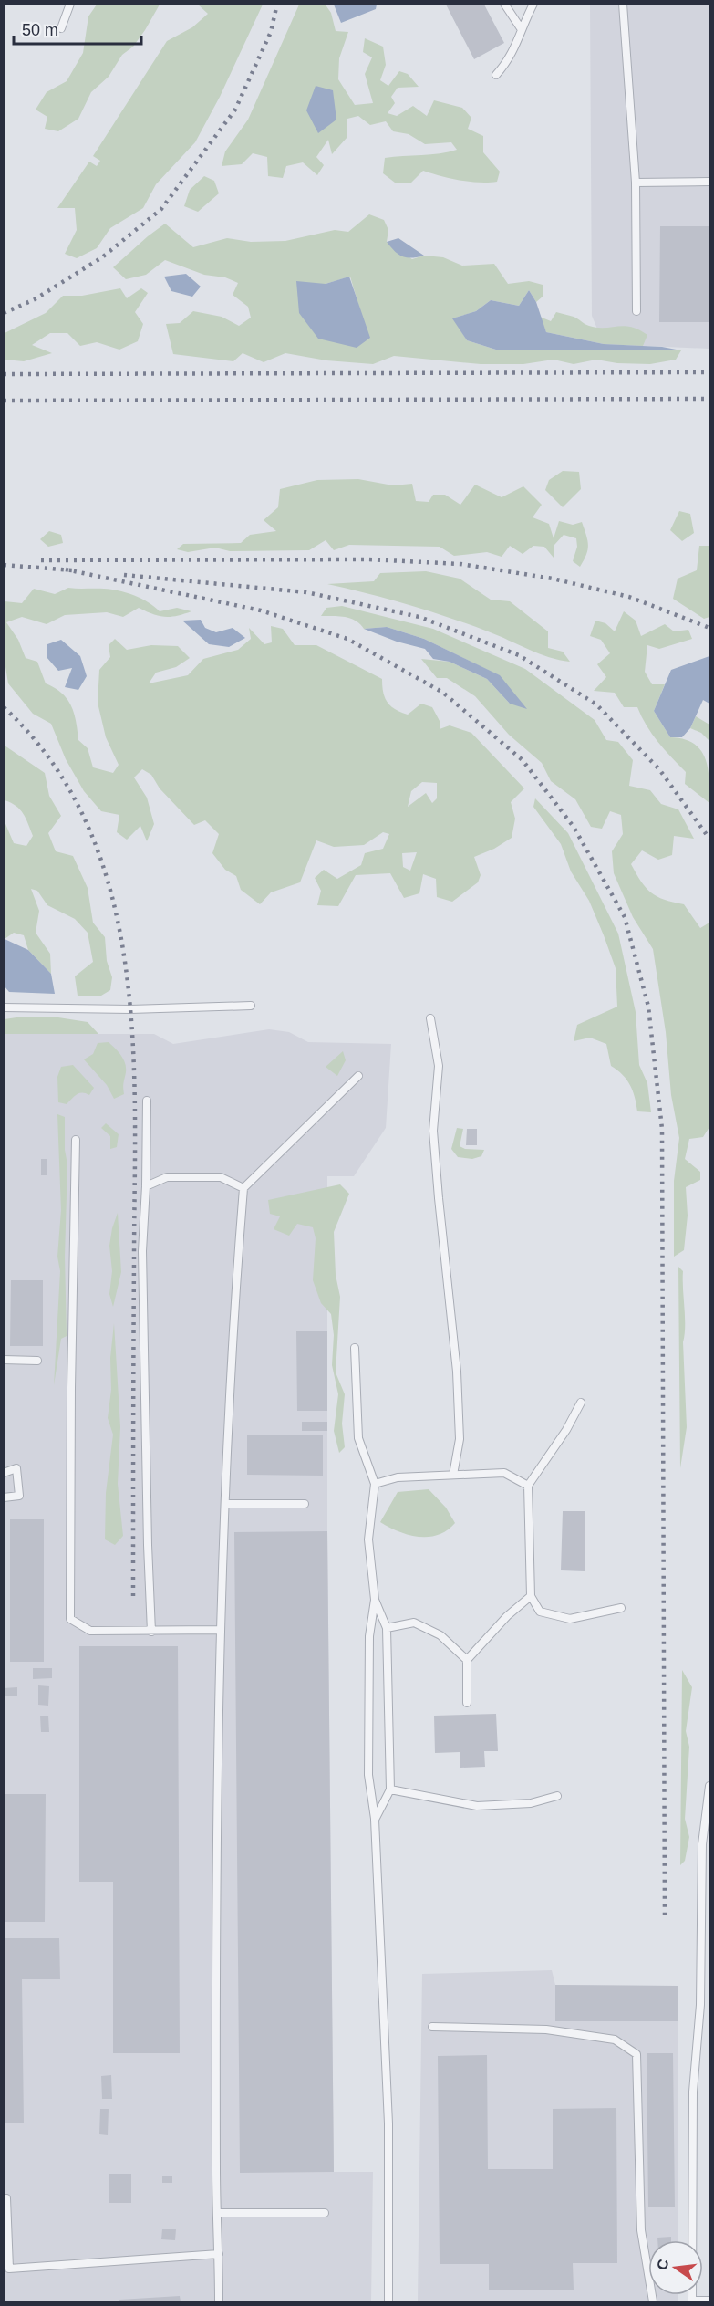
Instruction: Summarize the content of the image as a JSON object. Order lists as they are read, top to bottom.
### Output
{
  "scale_bar": "50 m",
  "north": "left"
}
